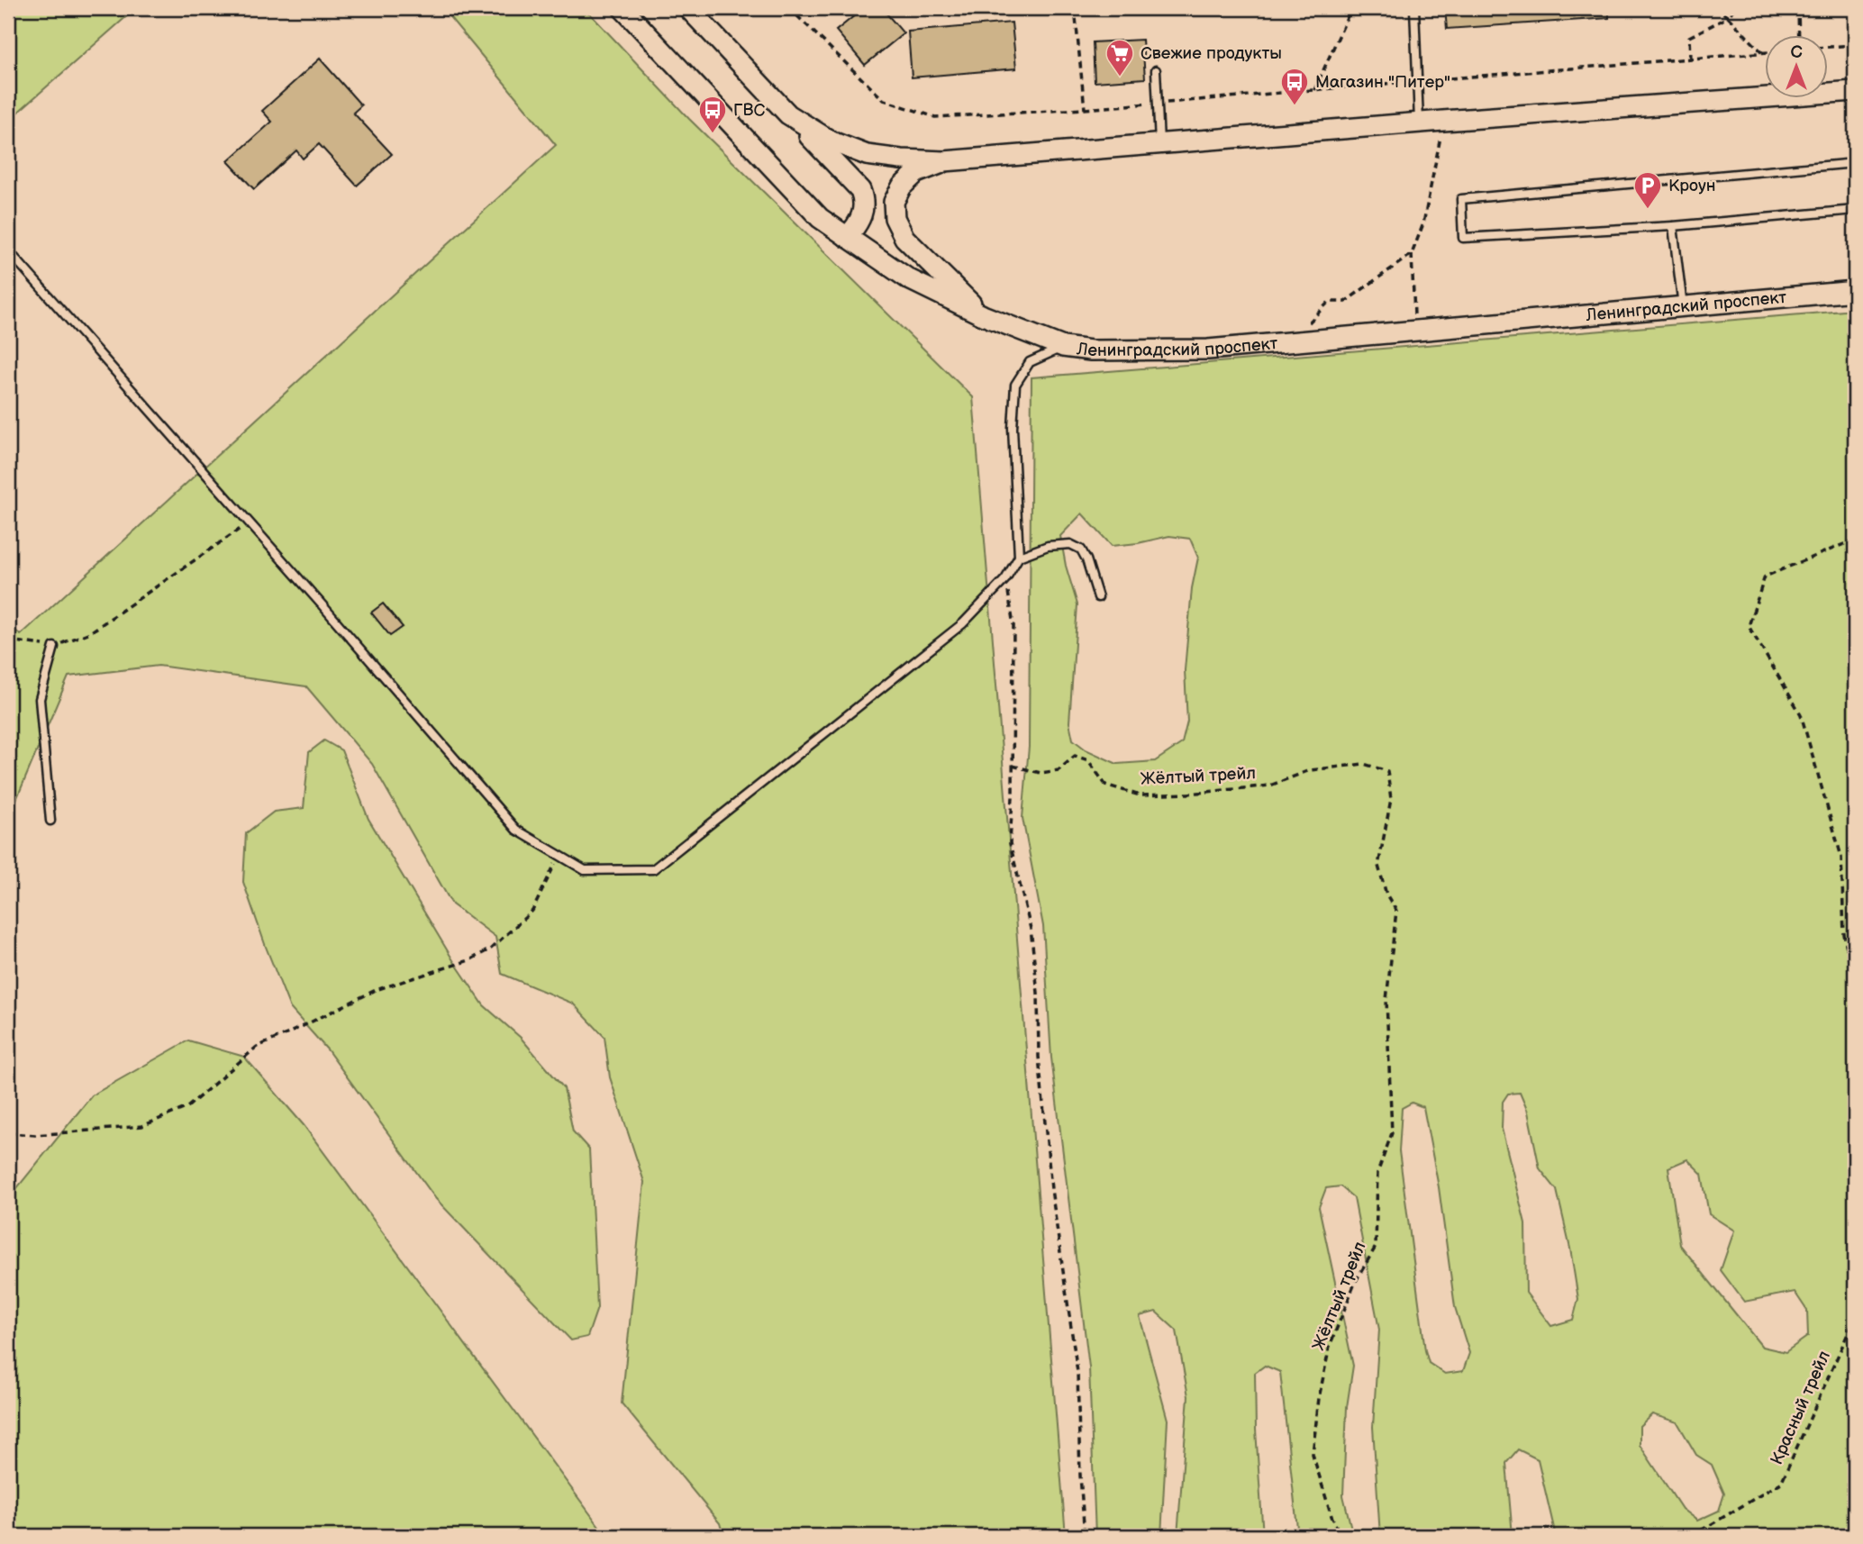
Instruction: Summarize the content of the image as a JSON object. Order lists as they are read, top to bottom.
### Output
{
  "streets": {
    "main road": ["Ленинградский проспект"],
    "path": ["Жёлтый трейл", "Красный трейл"]
  },
  "places": {
    "supermarket": ["Свежие продукты"],
    "bus stop": ["Магазин \"Питер\"", "ГВС"],
    "parking": ["Кроун"]
  },
  "north": "top"
}
